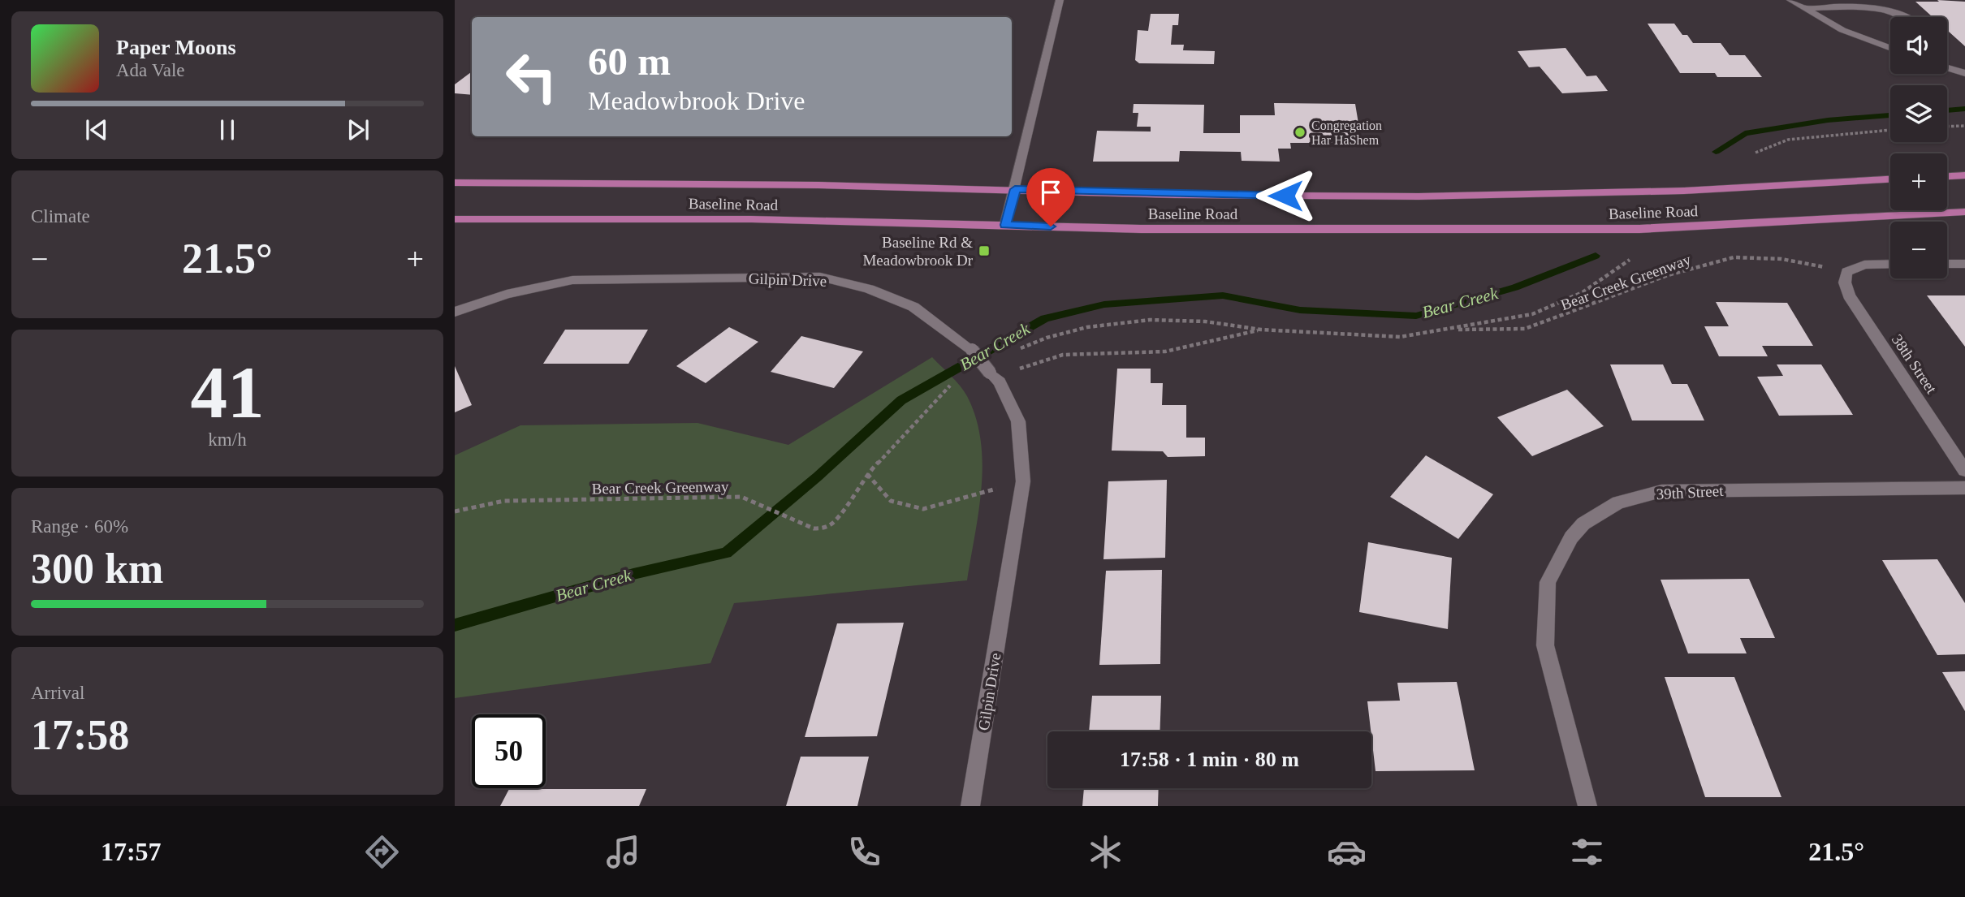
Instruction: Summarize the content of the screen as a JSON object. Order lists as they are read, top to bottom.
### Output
{
  "streets": {
    "main road": ["Baseline Road"],
    "street": ["Gilpin Drive", "38th Street", "39th Street"],
    "path": ["Bear Creek Greenway"]
  },
  "crossings": [
    ["Gilpin Drive", "Bear Creek Greenway"],
    ["Bear Creek Greenway", "38th Street"]
  ],
  "water": ["Bear Creek"],
  "places": {
    "other": ["Congregation Har HaShem"],
    "transit": ["Baseline Rd & Meadowbrook Dr"]
  },
  "page": {
    "map_buttons": ["+", "−"],
    "turn": ["60 m", "Meadowbrook Drive"],
    "song": ["Paper Moons", "Ada Vale"],
    "tile": [
      "Climate",
      ["41", "km/h"],
      ["Range · 60%", "300 km"],
      ["Arrival", "17:58"]
    ],
    "heat": ["−", "21.5°", "+"],
    "limit": "50",
    "trip": "17:58 · 1 min · 80 m",
    "tabs": ["17:57", "21.5°"]
  }
}
